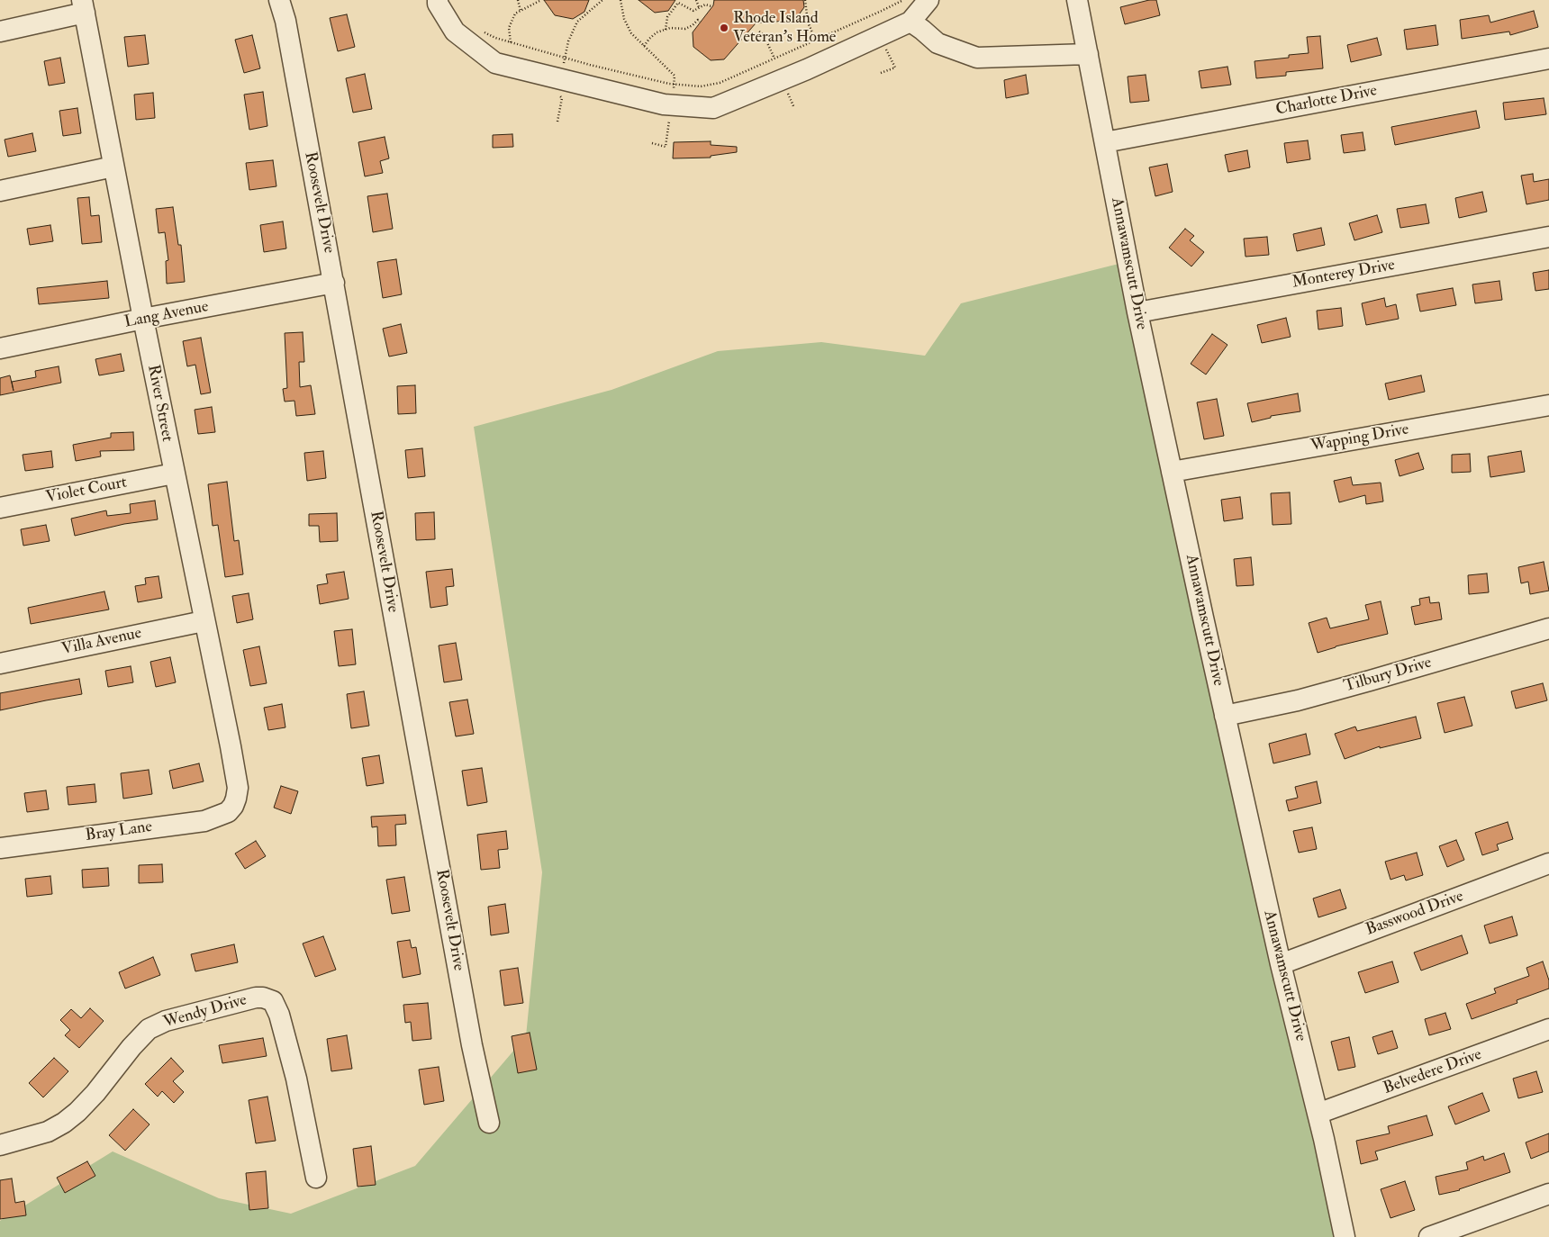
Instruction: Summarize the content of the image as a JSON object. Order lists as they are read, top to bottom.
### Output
{
  "streets": {
    "street": [
      "Charlotte Drive",
      "Roosevelt Drive",
      "Annawamscutt Drive",
      "Monterey Drive",
      "Lang Avenue",
      "River Street",
      "Wapping Drive",
      "Violet Court",
      "Villa Avenue",
      "Tilbury Drive",
      "Bray Lane",
      "Basswood Drive",
      "Wendy Drive",
      "Belvedere Drive"
    ]
  },
  "crossings": [
    ["Charlotte Drive", "Annawamscutt Drive"],
    ["Roosevelt Drive", "Lang Avenue"],
    ["Annawamscutt Drive", "Monterey Drive"],
    ["Annawamscutt Drive", "Wapping Drive"],
    ["Annawamscutt Drive", "Tilbury Drive"],
    ["Annawamscutt Drive", "Basswood Drive"],
    ["Annawamscutt Drive", "Belvedere Drive"],
    ["Lang Avenue", "River Street"],
    ["River Street", "Violet Court"],
    ["River Street", "Villa Avenue"],
    ["River Street", "Bray Lane"]
  ],
  "places": ["Rhode Island Veteran's Home"]
}
